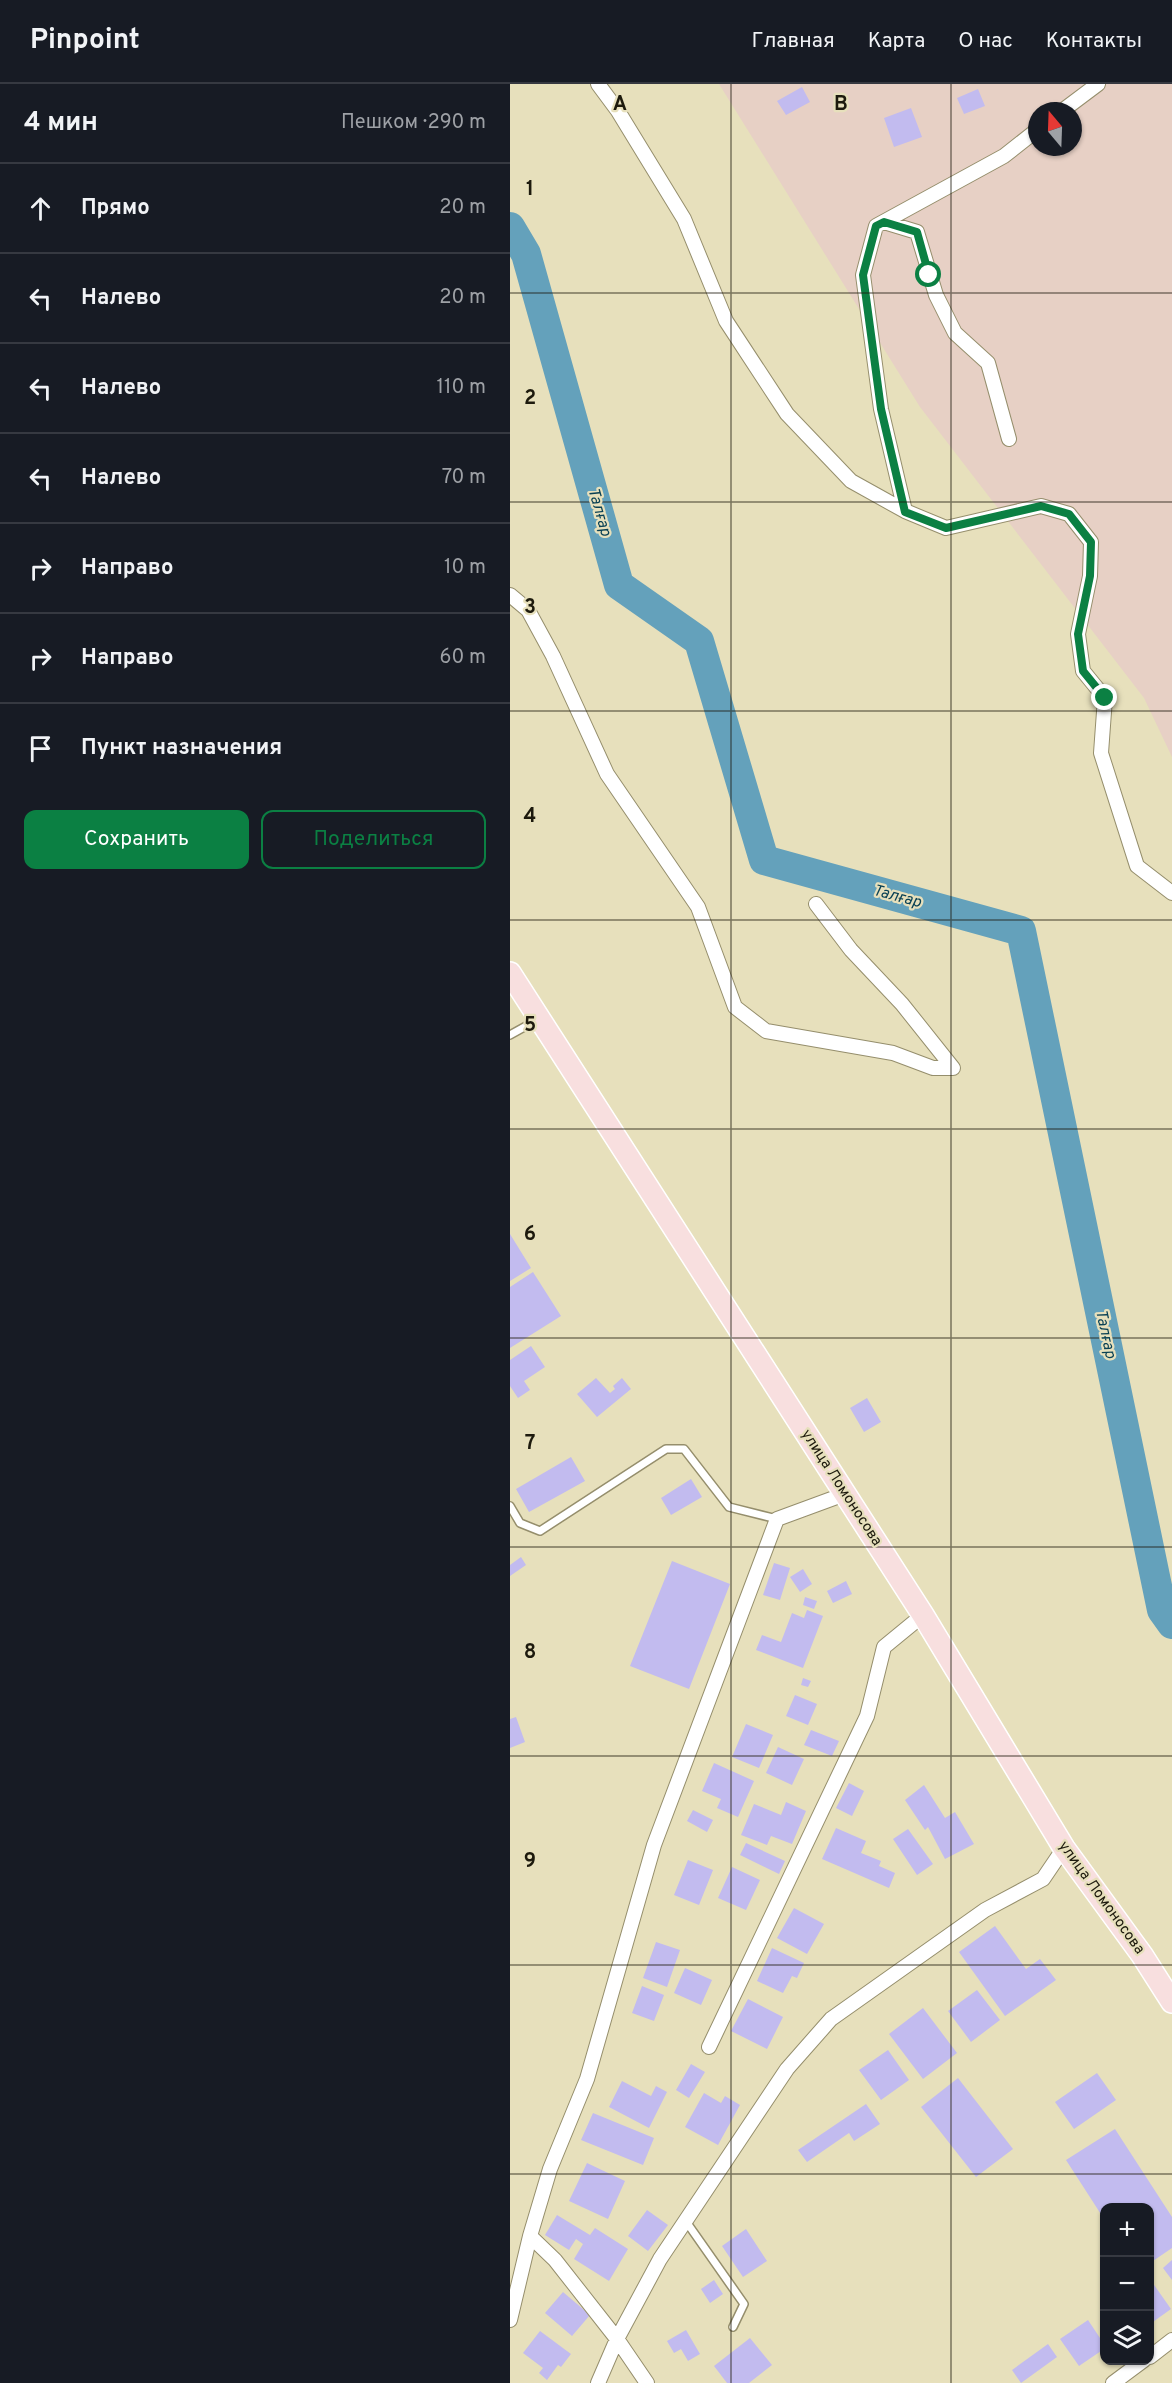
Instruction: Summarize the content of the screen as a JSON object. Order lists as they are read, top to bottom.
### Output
{
  "streets": {
    "main road": ["улица Ломоносова"]
  },
  "water": ["Талғар"],
  "north": "top",
  "page": {
    "header": "Pinpoint",
    "nav": [
      "Главная",
      "Карта",
      "О нас",
      "Контакты"
    ],
    "heading": ["4 мин", "Пешком · 290 m"],
    "list": [
      ["Прямо", "20 m"],
      ["Налево", "20 m"],
      ["Налево", "110 m"],
      ["Налево", "70 m"],
      ["Направо", "10 m"],
      ["Направо", "60 m"],
      "Пункт назначения"
    ],
    "buttons": ["Сохранить", "Поделиться"],
    "map_buttons": ["+", "−"]
  },
  "grid": {
    "columns": ["A", "B"],
    "rows": [
      "1",
      "2",
      "3",
      "4",
      "5",
      "6",
      "7",
      "8",
      "9"
    ]
  }
}
